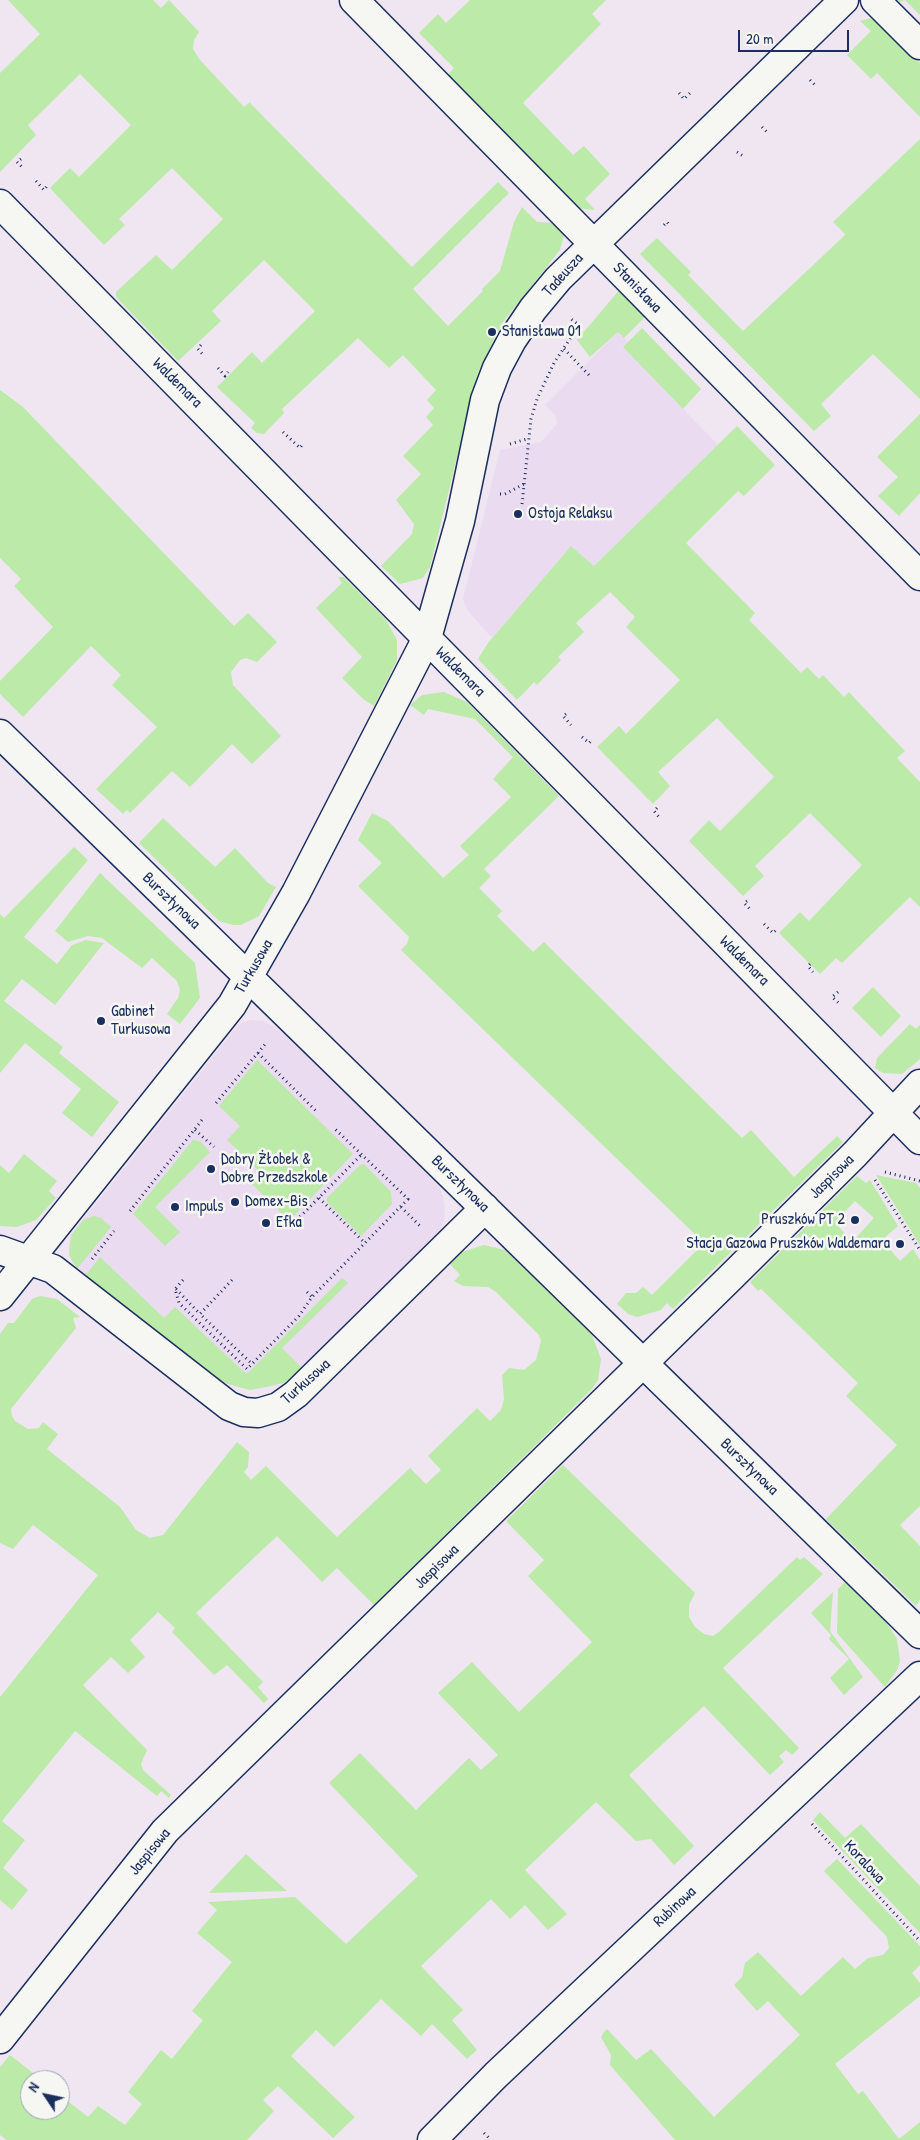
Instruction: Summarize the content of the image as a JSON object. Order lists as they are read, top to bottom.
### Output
{
  "streets": {
    "street": [
      "Tadeusza",
      "Stanisława",
      "Waldemara",
      "Bursztynowa",
      "Turkusowa",
      "Jaspisowa",
      "Rubinowa"
    ],
    "path": ["Koralowa"]
  },
  "crossings": [
    ["Tadeusza", "Stanisława"],
    ["Tadeusza", "Waldemara"],
    ["Tadeusza", "Turkusowa"],
    ["Waldemara", "Turkusowa"],
    ["Waldemara", "Jaspisowa"],
    ["Bursztynowa", "Turkusowa"],
    ["Bursztynowa", "Jaspisowa"],
    ["Koralowa", "Rubinowa"]
  ],
  "places": [
    "Stanisława 01",
    "Ostoja Relaksu",
    "Gabinet Turkusowa",
    "Dobry Żłobek & Dobre Przedszkole",
    "Domex-Bis",
    "Impuls",
    "Pruszków PT 2",
    "Efka",
    "Stacja Gazowa Pruszków Waldemara"
  ],
  "scale_bar": "20 m",
  "north": "top left"
}
